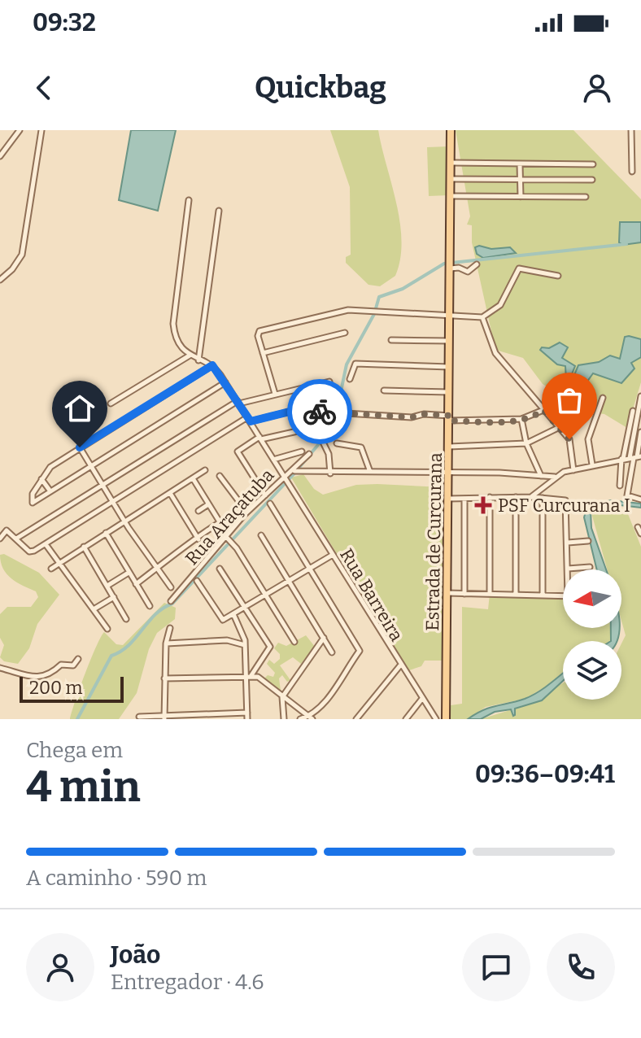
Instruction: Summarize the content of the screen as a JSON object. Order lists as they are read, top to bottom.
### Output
{
  "streets": {
    "main road": ["Estrada de Curcurana"],
    "street": ["Rua Araçatuba", "Rua Barreira"]
  },
  "crossings": [
    ["Rua Araçatuba", "Rua Barreira"]
  ],
  "places": {
    "health": ["PSF Curcurana I"]
  },
  "scale_bar": "200 m",
  "north": "left",
  "page": {
    "status": "09:32",
    "header": "Quickbag",
    "scale": "200 m",
    "heading": ["4 min", "Chega em", "09:36–09:41"],
    "panel": ["João", "Entregador · 4.6"],
    "bar": "A caminho · 590 m"
  }
}
